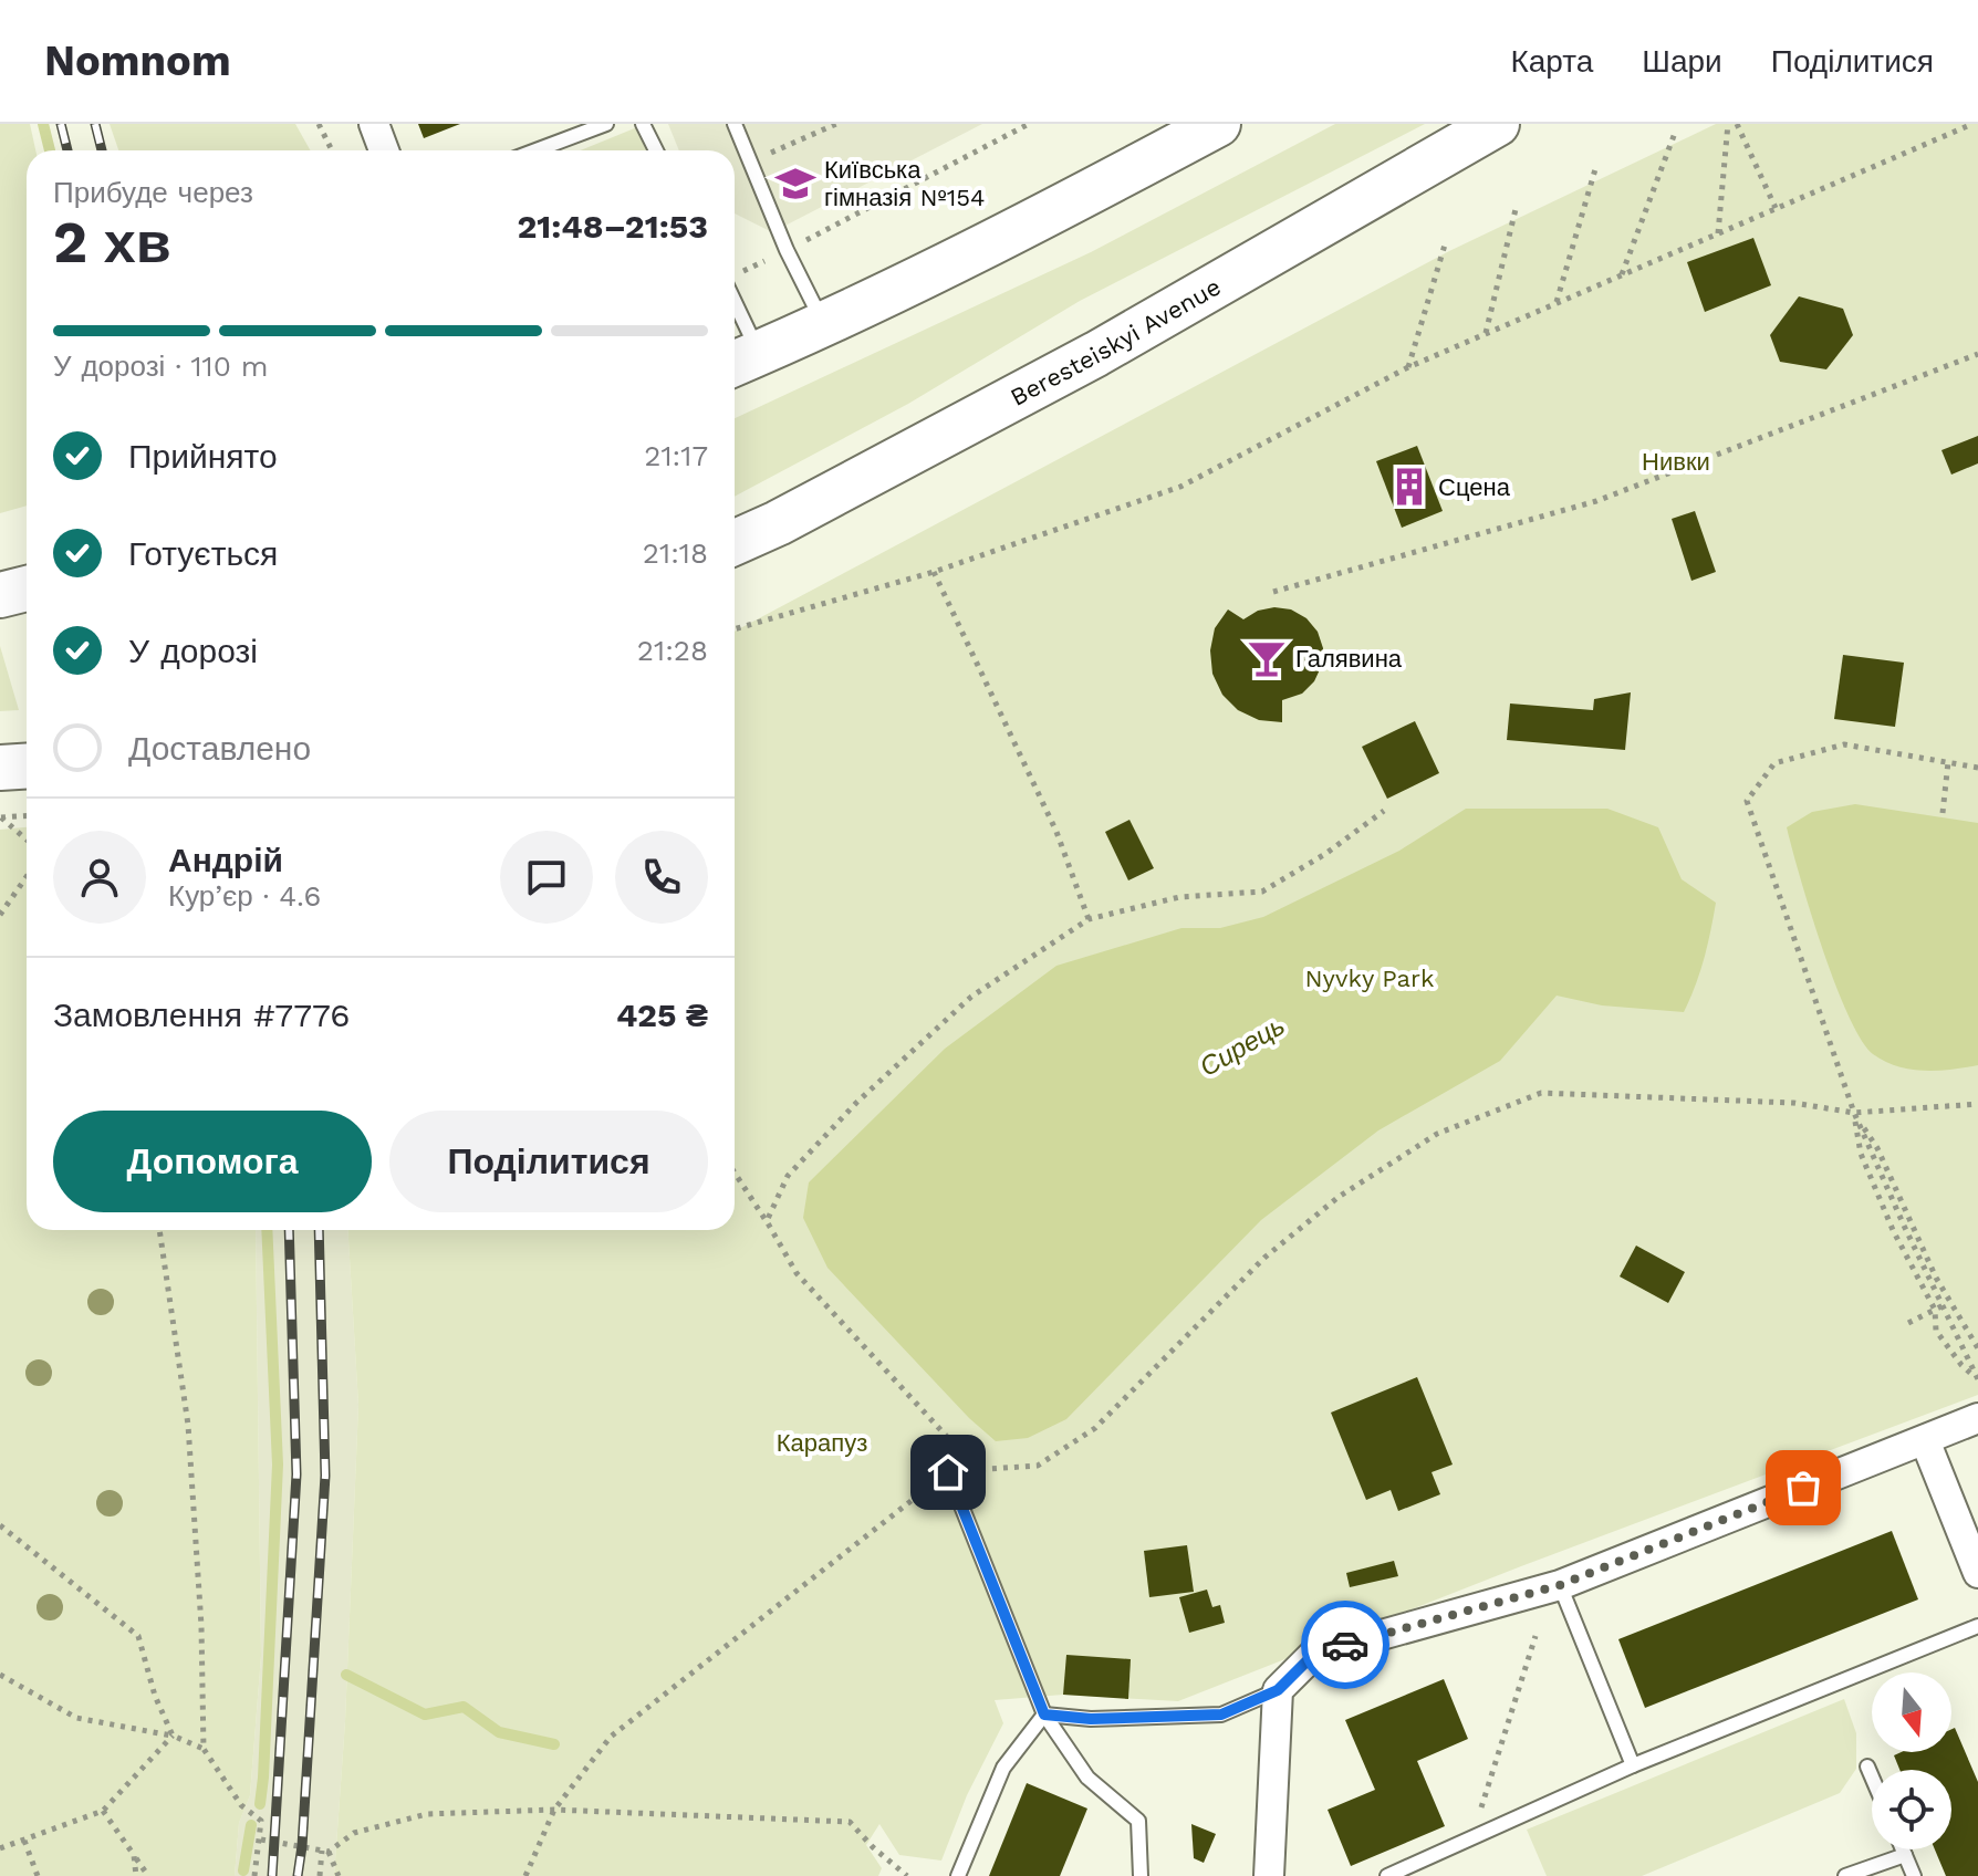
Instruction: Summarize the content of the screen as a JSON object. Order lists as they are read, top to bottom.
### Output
{
  "streets": {
    "main road": ["Beresteiskyi Avenue"]
  },
  "water": ["Сирець"],
  "parks": ["Нивки", "Nyvky Park", "Карапуз"],
  "places": {
    "school or university": ["Київська гімназія №154"],
    "building": ["Сцена"],
    "bar": ["Галявина"]
  },
  "north": "bottom",
  "page": {
    "header": "Nomnom",
    "nav": ["Карта", "Шари", "Поділитися"],
    "heading": ["2 хв", "Прибуде через", "21:48–21:53"],
    "panel": [
      "Андрій",
      "Кур’єр · 4.6",
      "Замовлення #7776",
      "425 ₴"
    ],
    "bar": "У дорозі · 110 m",
    "list": [
      ["Прийнято", "21:17"],
      ["Готується", "21:18"],
      ["У дорозі", "21:28"],
      "Доставлено"
    ],
    "buttons": ["Допомога", "Поділитися"]
  }
}
